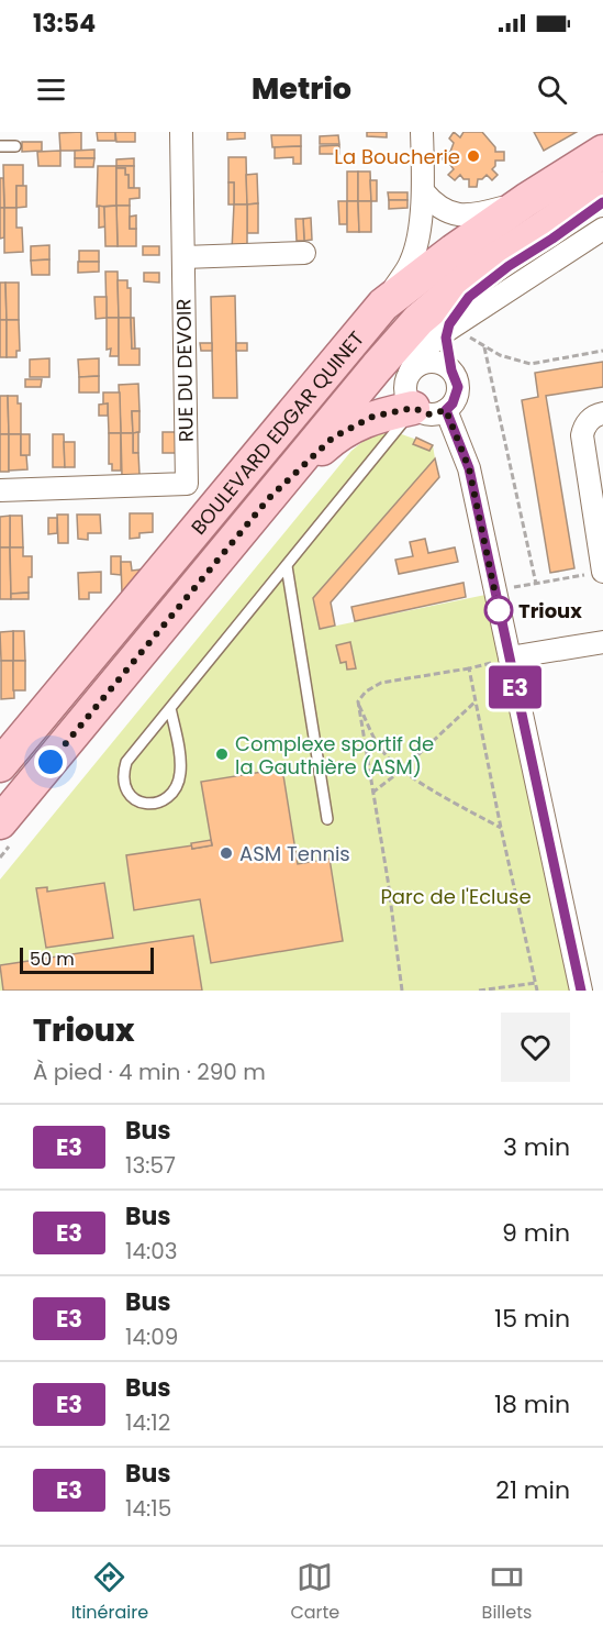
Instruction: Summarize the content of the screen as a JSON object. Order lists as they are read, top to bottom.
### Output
{
  "streets": {
    "main road": ["BOULEVARD EDGAR QUINET"],
    "street": ["RUE DU DEVOIR"]
  },
  "parks": ["Parc de l'Ecluse"],
  "places": [
    "La Boucherie",
    "Trioux",
    "Complexe sportif de la Gauthière (ASM)",
    "ASM Tennis"
  ],
  "lines": ["bus line E3"],
  "scale_bar": "50 m",
  "page": {
    "status": "13:54",
    "header": "Metrio",
    "on_map": "E3",
    "scale": "50 m",
    "heading": ["Trioux", "À pied · 4 min · 290 m"],
    "list": [
      {
        "mark": "E3",
        "name": "Bus",
        "note": "13:57",
        "value": "3 min"
      },
      {
        "mark": "E3",
        "name": "Bus",
        "note": "14:03",
        "value": "9 min"
      },
      {
        "mark": "E3",
        "name": "Bus",
        "note": "14:09",
        "value": "15 min"
      },
      {
        "mark": "E3",
        "name": "Bus",
        "note": "14:12",
        "value": "18 min"
      },
      {
        "mark": "E3",
        "name": "Bus",
        "note": "14:15",
        "value": "21 min"
      }
    ],
    "tabs": ["Itinéraire", "Carte", "Billets"]
  }
}
